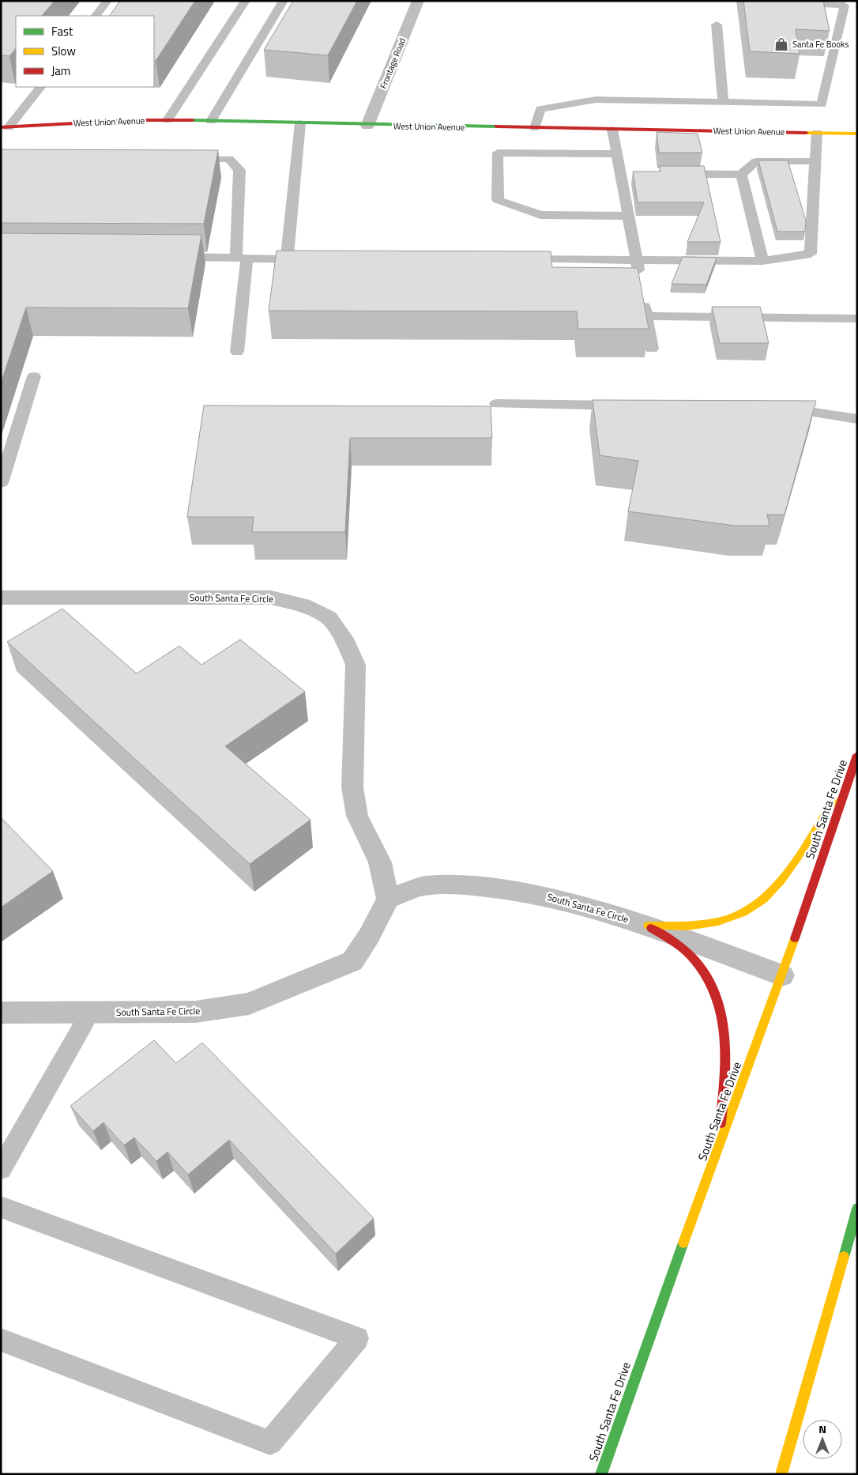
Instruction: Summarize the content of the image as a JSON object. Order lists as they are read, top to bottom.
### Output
{
  "streets": {
    "main road": ["West Union Avenue", "South Santa Fe Drive"],
    "street": ["Frontage Road", "South Santa Fe Circle"]
  },
  "crossings": [
    ["Frontage Road", "West Union Avenue"],
    ["South Santa Fe Circle", "South Santa Fe Drive"]
  ],
  "places": {
    "shop": ["Santa Fe Books"]
  },
  "legend": ["Fast", "Slow", "Jam"],
  "north": "top"
}
